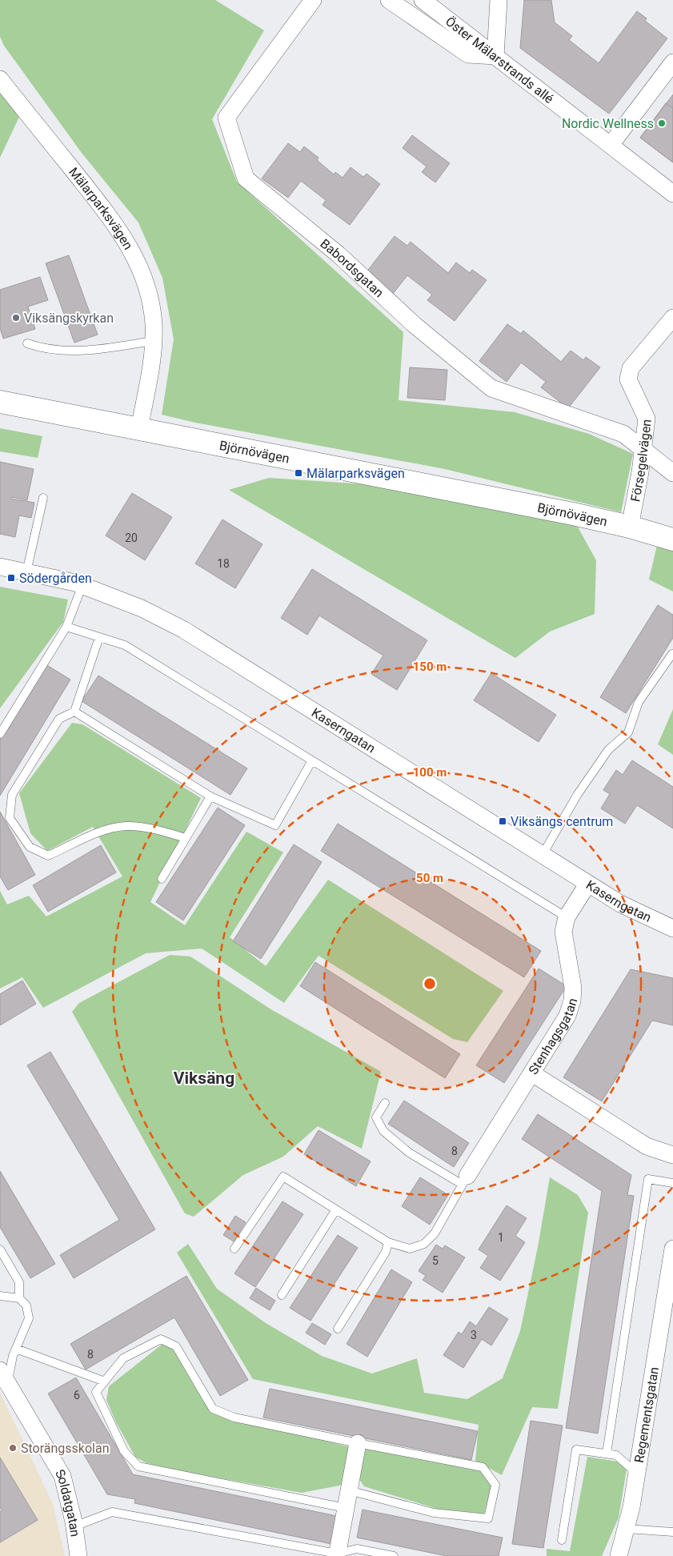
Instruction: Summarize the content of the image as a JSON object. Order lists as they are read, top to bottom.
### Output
{
  "streets": {
    "main road": ["Björnövägen"],
    "street": [
      "Öster Mälarstrands allé",
      "Mälarparksvägen",
      "Babordsgatan",
      "Försegelvägen",
      "Kaserngatan",
      "Stenhagsgatan",
      "Regementsgatan",
      "Soldatgatan"
    ]
  },
  "crossings": [
    ["Mälarparksvägen", "Björnövägen"],
    ["Babordsgatan", "Försegelvägen"],
    ["Björnövägen", "Försegelvägen"],
    ["Kaserngatan", "Stenhagsgatan"]
  ],
  "districts": ["Viksäng"],
  "places": {
    "other": ["Nordic Wellness", "Viksängskyrkan", "Storängsskolan"],
    "transit": ["Mälarparksvägen", "Södergården", "Viksängs centrum"]
  },
  "house_numbers": [
    "20",
    "18",
    "8",
    "1",
    "5",
    "3",
    "8",
    "6"
  ],
  "rings": ["150 m", "100 m", "50 m"]
}
